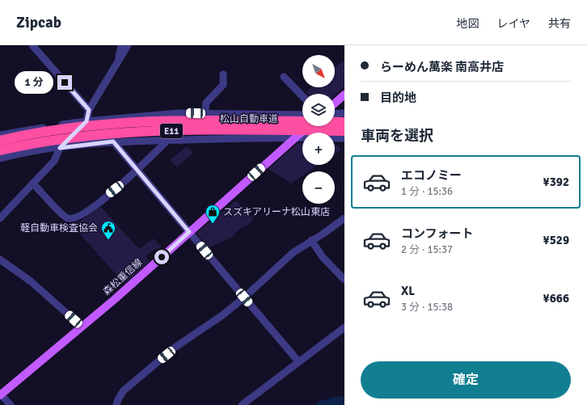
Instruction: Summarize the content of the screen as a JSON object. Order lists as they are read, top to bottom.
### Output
{
  "streets": {
    "highway": ["松山自動車道", "E11"],
    "main road": ["森松重信線"]
  },
  "places": {
    "shop": ["スズキアリーナ松山東店"],
    "public building": ["軽自動車検査協会"]
  },
  "north": "bottom right",
  "page": {
    "header": "Zipcab",
    "nav": ["地図", "レイヤ", "共有"],
    "banner": ["らーめん萬楽 南高井店", "目的地"],
    "map_buttons": ["+", "−"],
    "bubble": "1 分",
    "heading": "車両を選択",
    "list": [
      {
        "name": "エコノミー",
        "note": "1 分 · 15:36",
        "value": "¥392"
      },
      {
        "name": "コンフォート",
        "note": "2 分 · 15:37",
        "value": "¥529"
      },
      {
        "name": "XL",
        "note": "3 分 · 15:38",
        "value": "¥666"
      }
    ],
    "buttons": "確定"
  }
}
